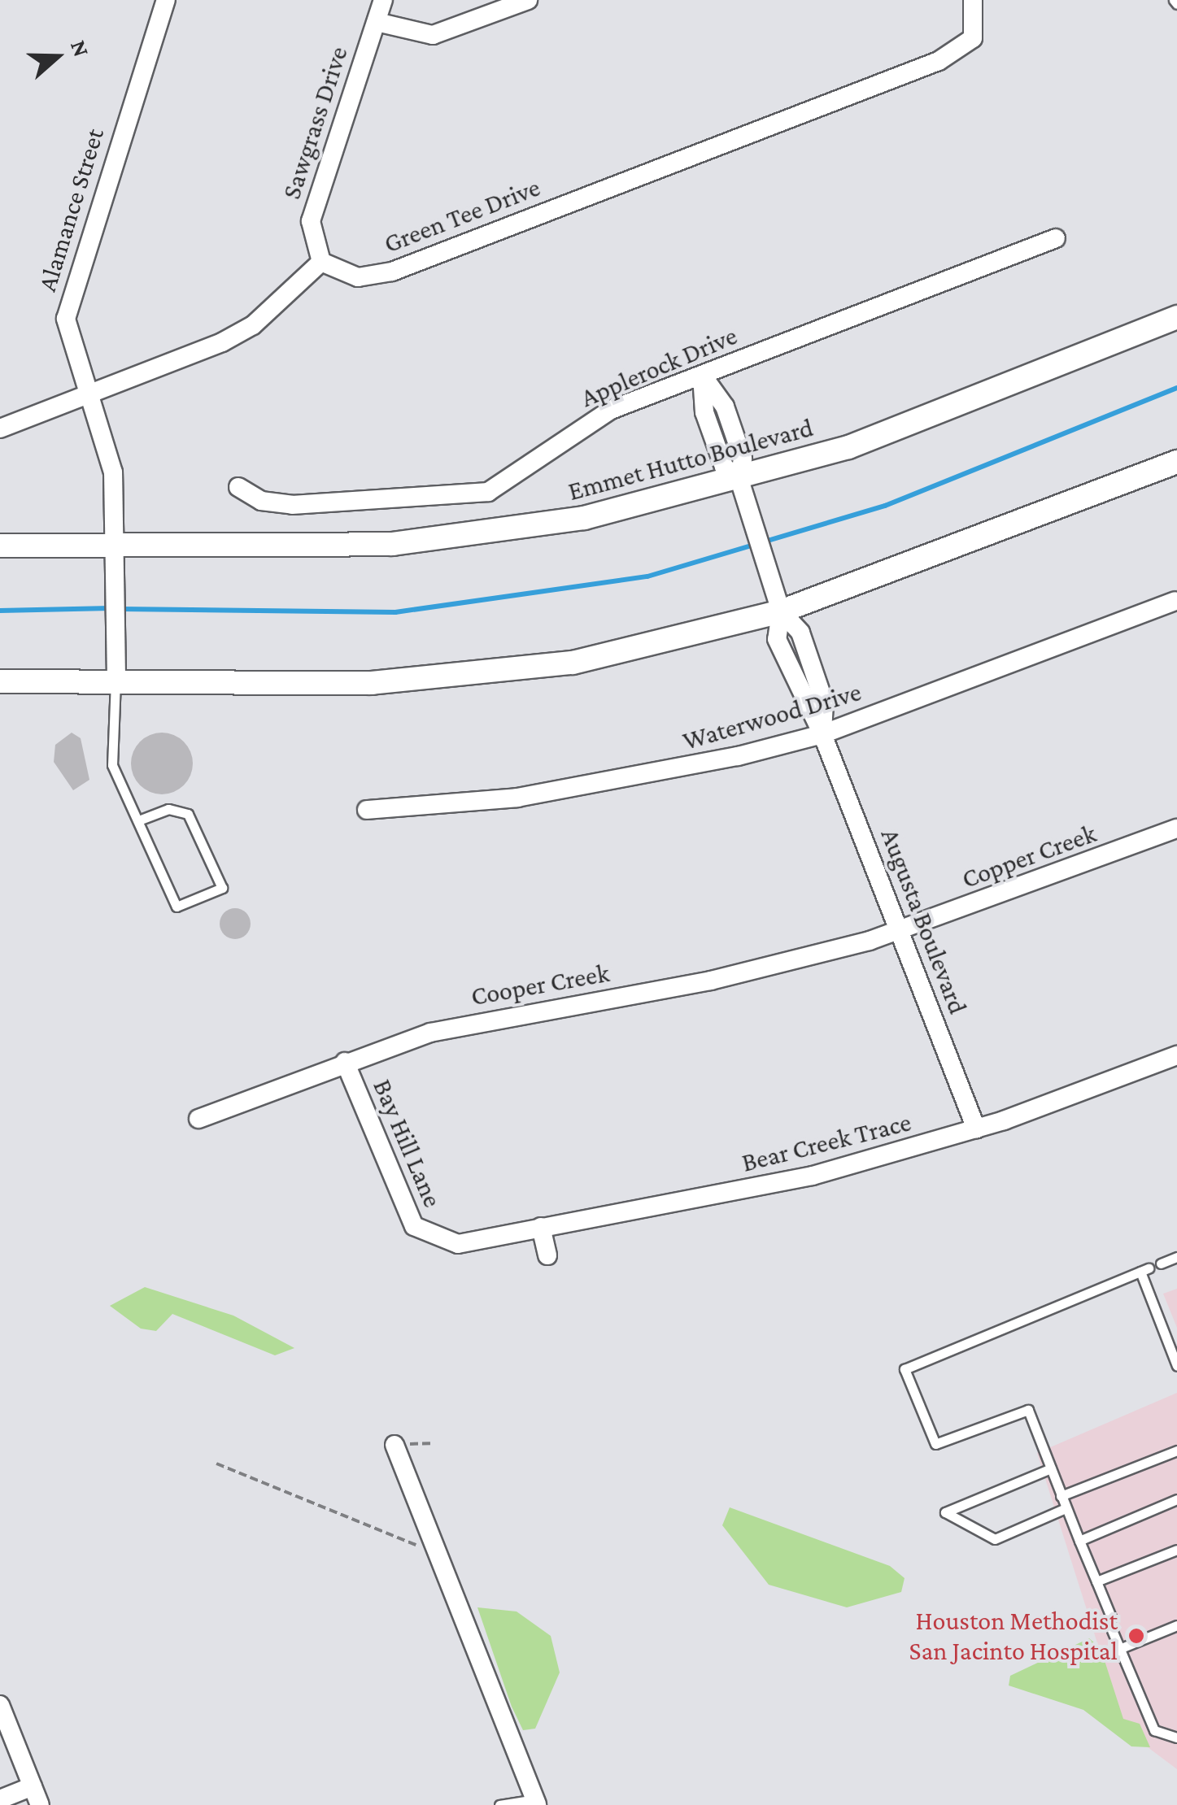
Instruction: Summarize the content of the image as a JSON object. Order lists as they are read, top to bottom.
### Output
{
  "streets": {
    "street": [
      "Sawgrass Drive",
      "Alamance Street",
      "Green Tee Drive",
      "Applerock Drive",
      "Emmet Hutto Boulevard",
      "Waterwood Drive",
      "Copper Creek",
      "Augusta Boulevard",
      "Cooper Creek",
      "Bear Creek Trace",
      "Bay Hill Lane"
    ]
  },
  "crossings": [
    ["Sawgrass Drive", "Green Tee Drive"],
    ["Alamance Street", "Emmet Hutto Boulevard"],
    ["Applerock Drive", "Augusta Boulevard"],
    ["Emmet Hutto Boulevard", "Augusta Boulevard"],
    ["Waterwood Drive", "Augusta Boulevard"],
    ["Copper Creek", "Augusta Boulevard"],
    ["Copper Creek", "Cooper Creek"],
    ["Augusta Boulevard", "Cooper Creek"],
    ["Augusta Boulevard", "Bear Creek Trace"],
    ["Cooper Creek", "Bay Hill Lane"],
    ["Bear Creek Trace", "Bay Hill Lane"]
  ],
  "places": ["Houston Methodist San Jacinto Hospital"],
  "north": "right"
}
